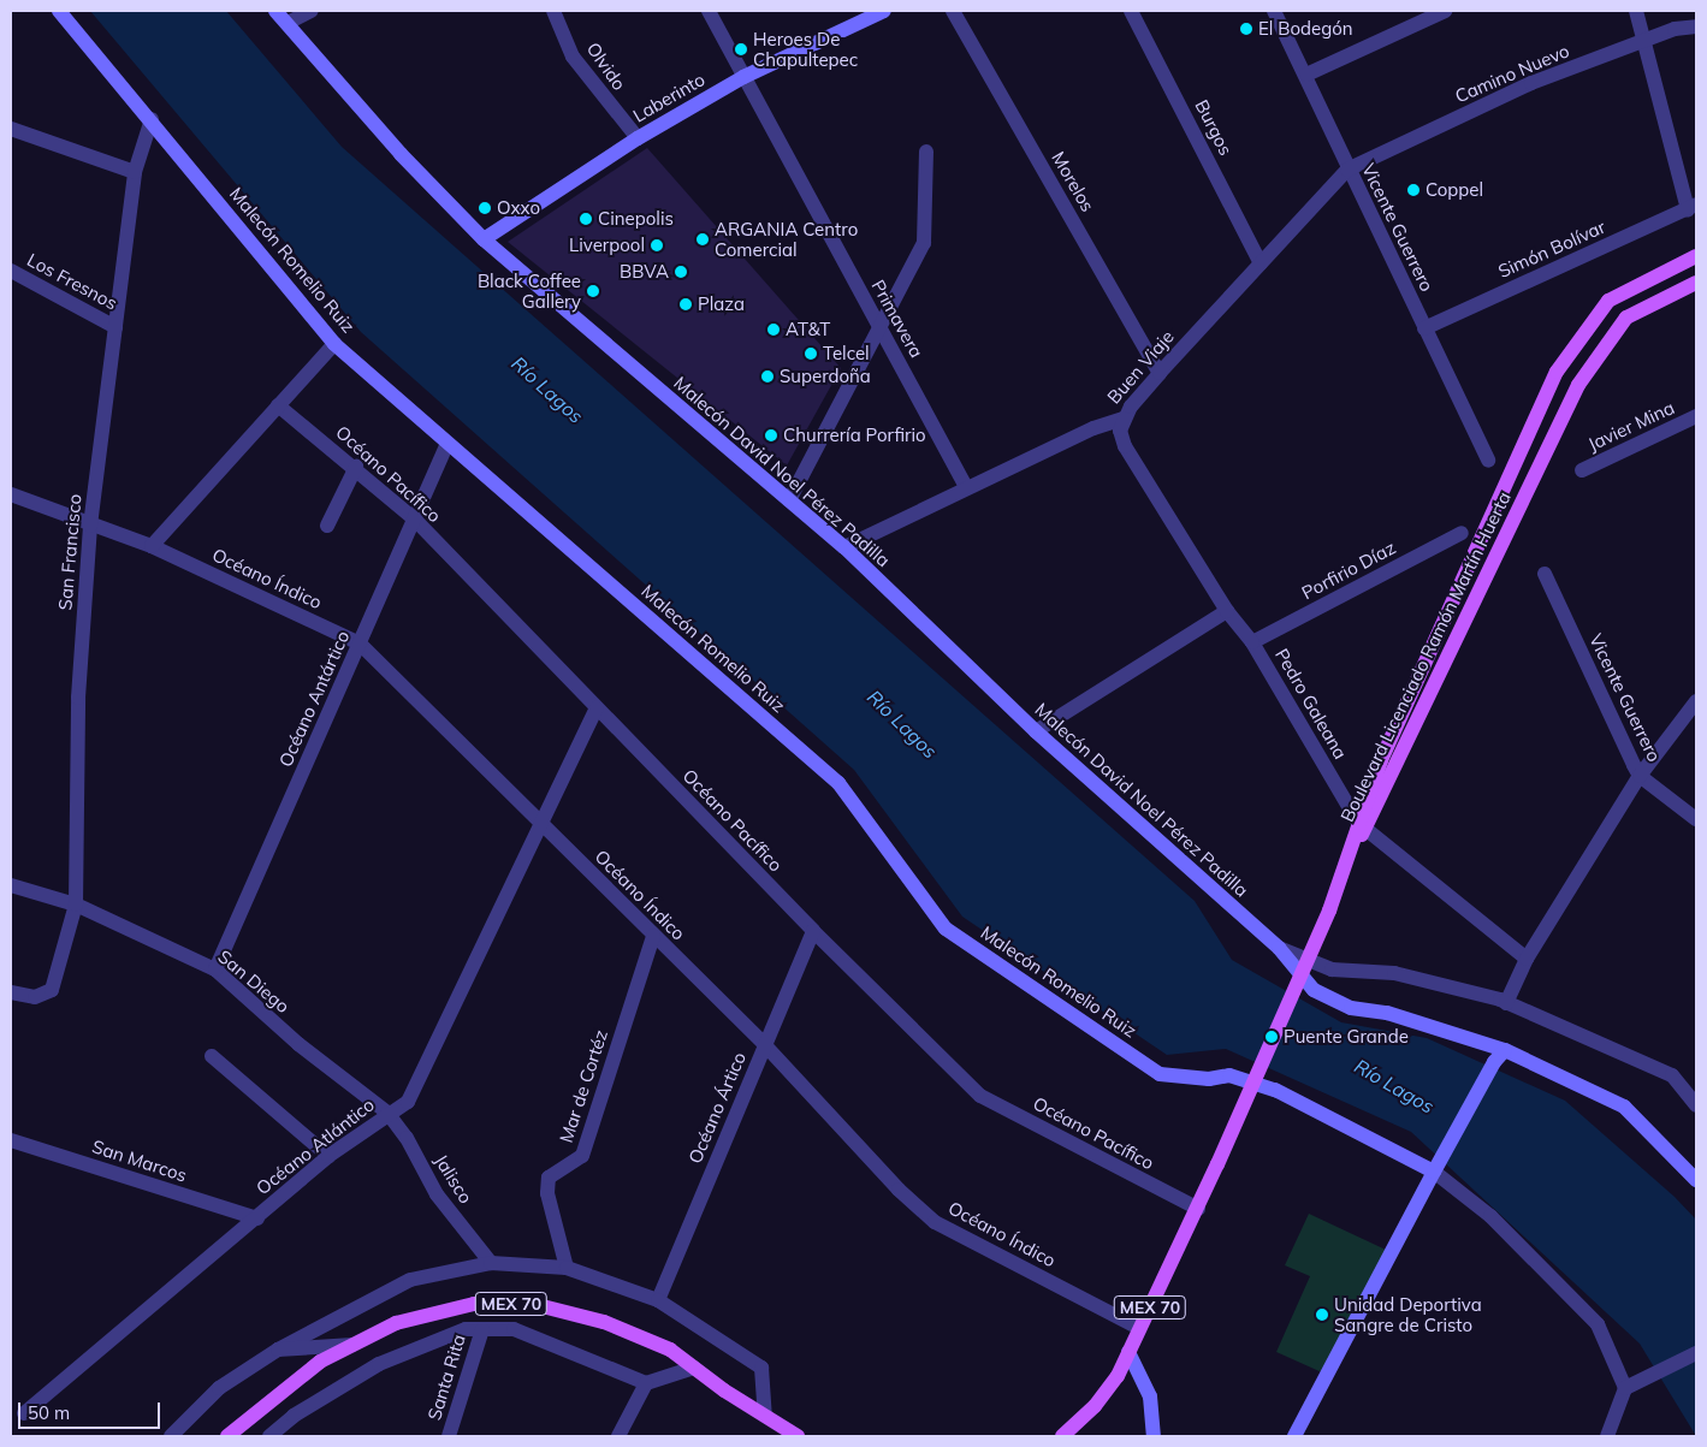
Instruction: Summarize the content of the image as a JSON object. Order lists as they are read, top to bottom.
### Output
{
  "streets": {
    "main road": ["Boulevard Licenciado Ramón Martín Huerta", "MEX 70"],
    "street": [
      "Olvido",
      "Camino Nuevo",
      "Laberinto",
      "Burgos",
      "Morelos",
      "Vicente Guerrero",
      "Simón Bolívar",
      "Malecón Romelio Ruiz",
      "Los Fresnos",
      "Primavera",
      "Buen Viaje",
      "Javier Mina",
      "Malecón David Noel Pérez Padilla",
      "Océano Pacífico",
      "San Francisco",
      "Porfirio Díaz",
      "Océano Índico",
      "Océano Antártico",
      "Pedro Galeana",
      "San Diego",
      "Mar de Cortéz",
      "Océano Ártico",
      "Océano Atlántico",
      "San Marcos",
      "Jalisco",
      "Santa Rita"
    ]
  },
  "crossings": [
    ["Olvido", "Laberinto"],
    ["Camino Nuevo", "Vicente Guerrero"],
    ["Camino Nuevo", "Buen Viaje"],
    ["Laberinto", "Primavera"],
    ["Laberinto", "Malecón David Noel Pérez Padilla"],
    ["Burgos", "Buen Viaje"],
    ["Morelos", "Buen Viaje"],
    ["Vicente Guerrero", "Simón Bolívar"],
    ["Vicente Guerrero", "Buen Viaje"],
    ["Malecón Romelio Ruiz", "San Francisco"],
    ["Malecón Romelio Ruiz", "Océano Antártico"],
    ["Los Fresnos", "San Francisco"],
    ["Primavera", "Buen Viaje"],
    ["Buen Viaje", "Malecón David Noel Pérez Padilla"],
    ["Buen Viaje", "Pedro Galeana"],
    ["Océano Pacífico", "Boulevard Licenciado Ramón Martín Huerta"],
    ["Océano Pacífico", "Océano Antártico"],
    ["Océano Pacífico", "Océano Ártico"],
    ["Océano Pacífico", "Océano Atlántico"],
    ["Océano Pacífico", "MEX 70"],
    ["San Francisco", "Océano Índico"],
    ["San Francisco", "San Diego"],
    ["Porfirio Díaz", "Pedro Galeana"],
    ["Océano Índico", "Océano Antártico"],
    ["Océano Índico", "Mar de Cortéz"],
    ["Océano Índico", "Océano Ártico"],
    ["Océano Índico", "Océano Atlántico"],
    ["Océano Índico", "MEX 70"],
    ["Boulevard Licenciado Ramón Martín Huerta", "Pedro Galeana"],
    ["Boulevard Licenciado Ramón Martín Huerta", "MEX 70"],
    ["Océano Antártico", "San Diego"],
    ["San Diego", "Océano Atlántico"],
    ["San Diego", "Jalisco"],
    ["Océano Atlántico", "San Marcos"],
    ["Océano Atlántico", "Jalisco"]
  ],
  "water": ["Río Lagos"],
  "places": [
    "El Bodegón",
    "Heroes De Chapultepec",
    "Coppel",
    "Oxxo",
    "Cinepolis",
    "ARGANIA Centro Comercial",
    "Liverpool",
    "BBVA",
    "Black Coffee Gallery",
    "Plaza",
    "AT&T",
    "Telcel",
    "Superdoña",
    "Churrería Porfirio",
    "Puente Grande",
    "Unidad Deportiva Sangre de Cristo"
  ],
  "scale_bar": "50 m"
}
